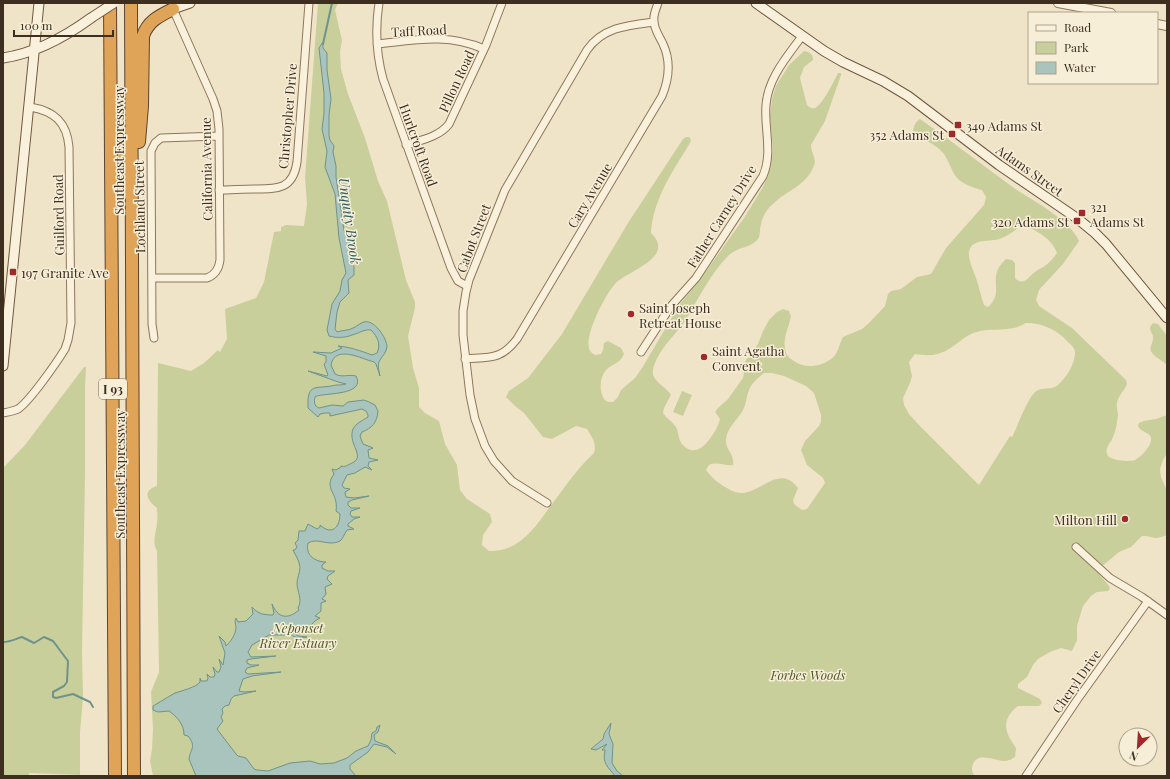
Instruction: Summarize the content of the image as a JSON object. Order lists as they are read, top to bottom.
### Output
{
  "streets": {
    "highway": ["Southeast Expressway", "I 93"],
    "main road": ["Adams Street"],
    "street": [
      "Taff Road",
      "Pillon Road",
      "Christopher Drive",
      "Hurlcroft Road",
      "California Avenue",
      "Cary Avenue",
      "Lochland Street",
      "Guilford Road",
      "Father Carney Drive",
      "Cabot Street",
      "Cheryl Drive"
    ]
  },
  "crossings": [
    ["Taff Road", "Pillon Road"],
    ["Taff Road", "Hurlcroft Road"],
    ["Pillon Road", "Hurlcroft Road"],
    ["Christopher Drive", "California Avenue"],
    ["Hurlcroft Road", "Cabot Street"],
    ["California Avenue", "Lochland Street"],
    ["Adams Street", "Father Carney Drive"],
    ["Cary Avenue", "Cabot Street"]
  ],
  "water": ["Unquity Brook"],
  "parks": ["Neponset River Estuary", "Forbes Woods"],
  "places": {
    "transit": [
      "349 Adams St",
      "352 Adams St",
      "321 Adams St",
      "320 Adams St",
      "197 Granite Ave"
    ],
    "other": ["Saint Joseph Retreat House", "Saint Agatha Convent", "Milton Hill"]
  },
  "legend": ["Road", "Park", "Water"],
  "scale_bar": "100 m",
  "north": "bottom left"
}
